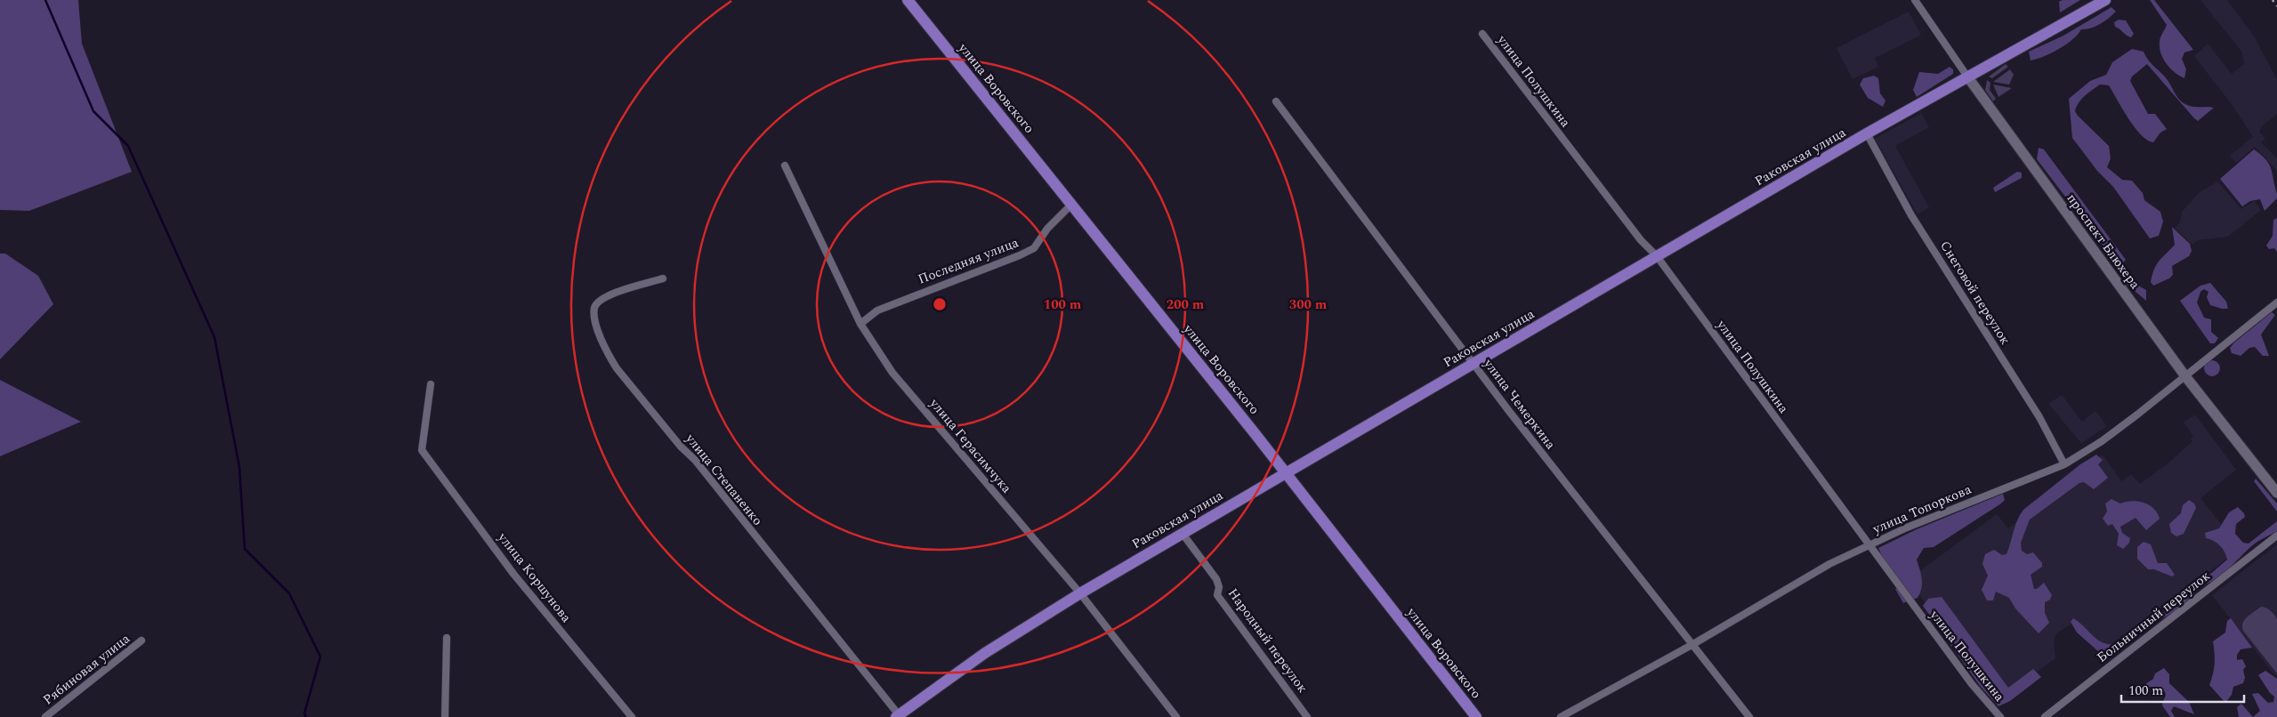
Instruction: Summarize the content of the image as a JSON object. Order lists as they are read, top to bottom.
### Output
{
  "streets": {
    "main road": ["улица Воровского", "Раковская улица", "проспект Блюхера"],
    "street": [
      "улица Полушкина",
      "Последняя улица",
      "Снеговой переулок",
      "улица Чемеркина",
      "улица Герасимчука",
      "улица Степаненко",
      "улица Топоркова",
      "улица Коршунова",
      "Больничный переулок",
      "Народный переулок",
      "Рябиновая улица"
    ]
  },
  "crossings": [
    ["улица Полушкина", "Раковская улица"],
    ["улица Полушкина", "улица Топоркова"],
    ["улица Воровского", "Раковская улица"],
    ["улица Воровского", "Последняя улица"],
    ["Раковская улица", "проспект Блюхера"],
    ["Раковская улица", "Снеговой переулок"],
    ["Раковская улица", "улица Чемеркина"],
    ["Раковская улица", "улица Герасимчука"],
    ["Раковская улица", "улица Степаненко"],
    ["Раковская улица", "Народный переулок"],
    ["проспект Блюхера", "улица Топоркова"],
    ["Последняя улица", "улица Герасимчука"],
    ["Снеговой переулок", "улица Топоркова"],
    ["улица Чемеркина", "улица Топоркова"]
  ],
  "scale_bar": "100 m",
  "rings": ["100 m", "200 m", "300 m"]
}
